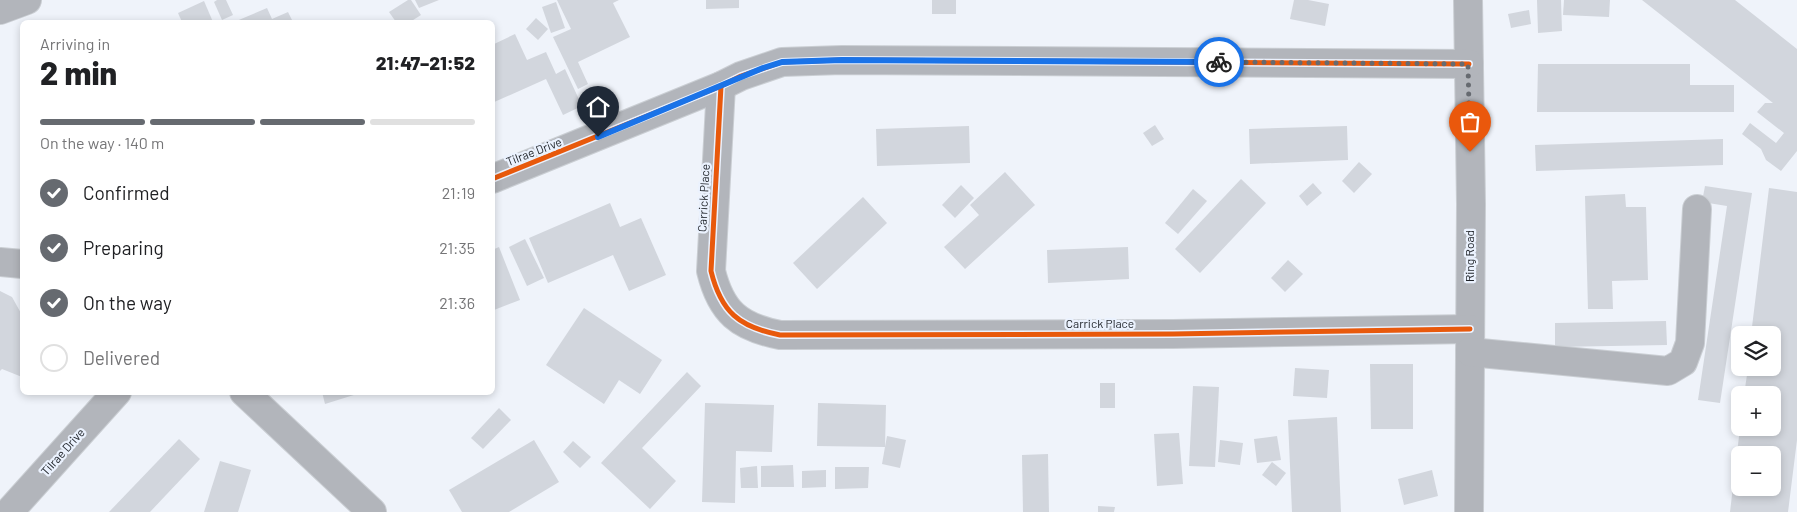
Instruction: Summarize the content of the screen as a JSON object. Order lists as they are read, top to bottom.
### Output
{
  "streets": {
    "street": ["Tilrae Drive", "Carrick Place", "Ring Road"]
  },
  "crossings": [
    ["Tilrae Drive", "Carrick Place"],
    ["Carrick Place", "Ring Road"]
  ],
  "page": {
    "heading": ["2 min", "Arriving in", "21:47–21:52"],
    "bar": "On the way · 140 m",
    "list": [
      ["Confirmed", "21:19"],
      ["Preparing", "21:35"],
      ["On the way", "21:36"],
      "Delivered"
    ],
    "map_buttons": ["+", "−"]
  }
}
